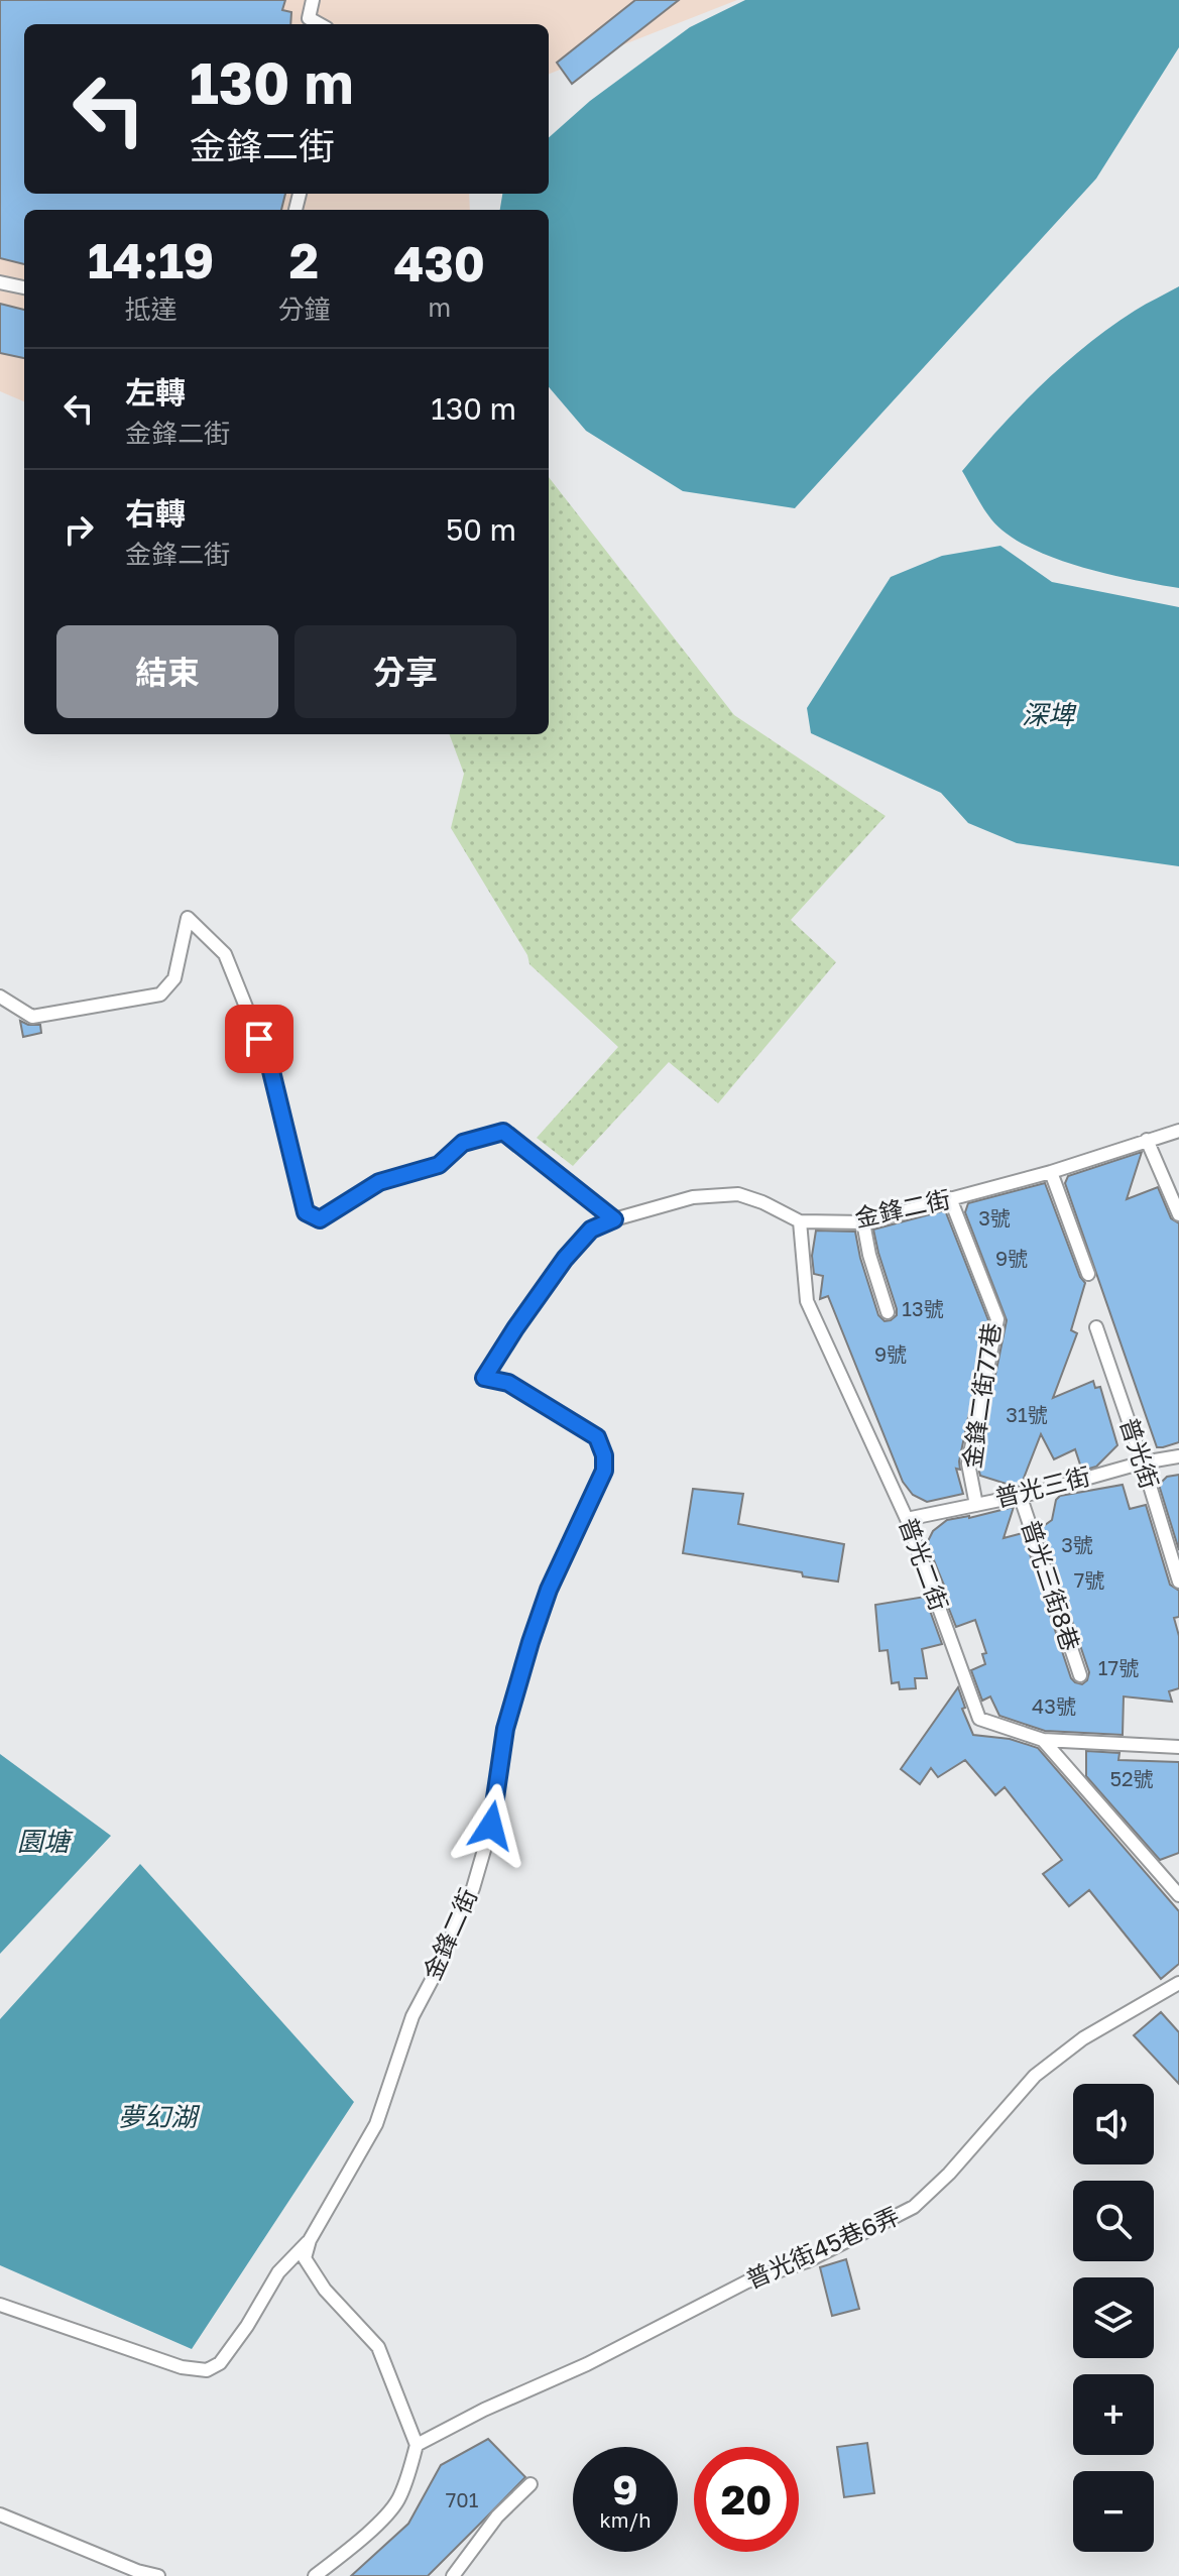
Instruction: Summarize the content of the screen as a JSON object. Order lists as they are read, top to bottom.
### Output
{
  "streets": {
    "lane": [
      "金鋒二街",
      "金鋒二街77巷",
      "普光街",
      "普光三街",
      "普光二街",
      "普光三街8巷",
      "普光街45巷6弄"
    ]
  },
  "crossings": [
    ["金鋒二街", "金鋒二街77巷"],
    ["金鋒二街", "普光二街"],
    ["金鋒二街77巷", "普光三街"],
    ["普光街", "普光三街"],
    ["普光三街", "普光二街"],
    ["普光三街", "普光三街8巷"]
  ],
  "water": ["深埤", "園塘", "夢幻湖"],
  "house_numbers": [
    "3號",
    "9號",
    "13號",
    "9號",
    "31號",
    "3號",
    "7號",
    "17號",
    "43號",
    "52號",
    "701"
  ],
  "page": {
    "turn": ["130 m", "金鋒二街"],
    "eta": [
      "14:19",
      "抵達",
      "2",
      "分鐘",
      "430",
      "m"
    ],
    "list": [
      {
        "name": "左轉",
        "note": "金鋒二街",
        "value": "130 m"
      },
      {
        "name": "右轉",
        "note": "金鋒二街",
        "value": "50 m"
      }
    ],
    "buttons": ["結束", "分享"],
    "map_buttons": ["+", "−"],
    "speed": "9 km/h",
    "limit": "20"
  }
}
